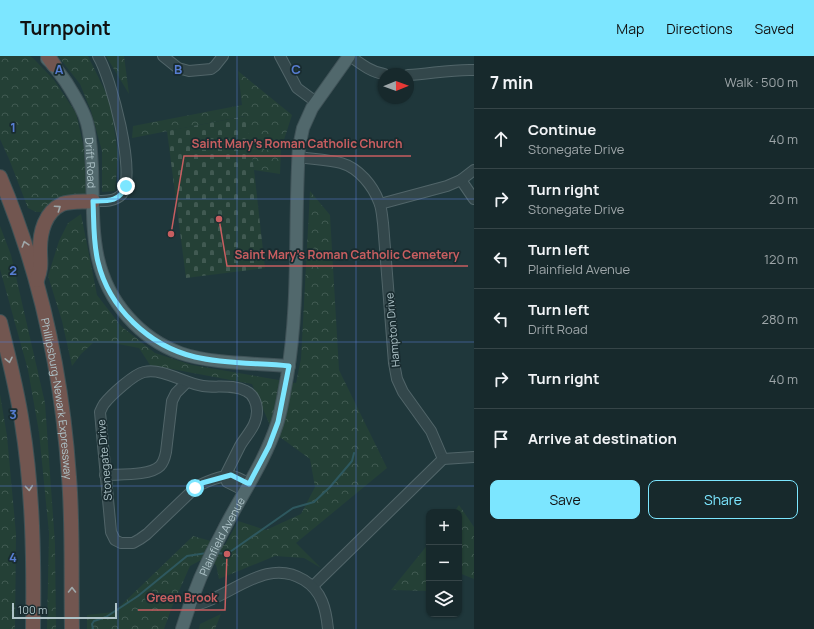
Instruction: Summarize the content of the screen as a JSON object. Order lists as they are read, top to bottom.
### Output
{
  "streets": {
    "highway": ["Phillipsburg-Newark Expressway"],
    "main road": ["Drift Road", "Plainfield Avenue"],
    "street": ["Hampton Drive", "Stonegate Drive"]
  },
  "crossings": [
    ["Drift Road", "Plainfield Avenue"],
    ["Hampton Drive", "Plainfield Avenue"]
  ],
  "places": ["Saint Mary's Roman Catholic Cemetery", "Saint Mary's Roman Catholic Church", "Green Brook"],
  "scale_bar": "100 m",
  "north": "right",
  "page": {
    "header": "Turnpoint",
    "nav": ["Map", "Directions", "Saved"],
    "heading": ["7 min", "Walk · 500 m"],
    "list": [
      ["Continue", "Stonegate Drive", "40 m"],
      ["Turn right", "Stonegate Drive", "20 m"],
      ["Turn left", "Plainfield Avenue", "120 m"],
      ["Turn left", "Drift Road", "280 m"],
      ["Turn right", "40 m"],
      "Arrive at destination"
    ],
    "buttons": ["Save", "Share"],
    "map_buttons": ["+", "−"],
    "scale": "100 m"
  },
  "grid": {
    "columns": ["A", "B", "C"],
    "rows": [
      "1",
      "2",
      "3",
      "4"
    ]
  }
}
